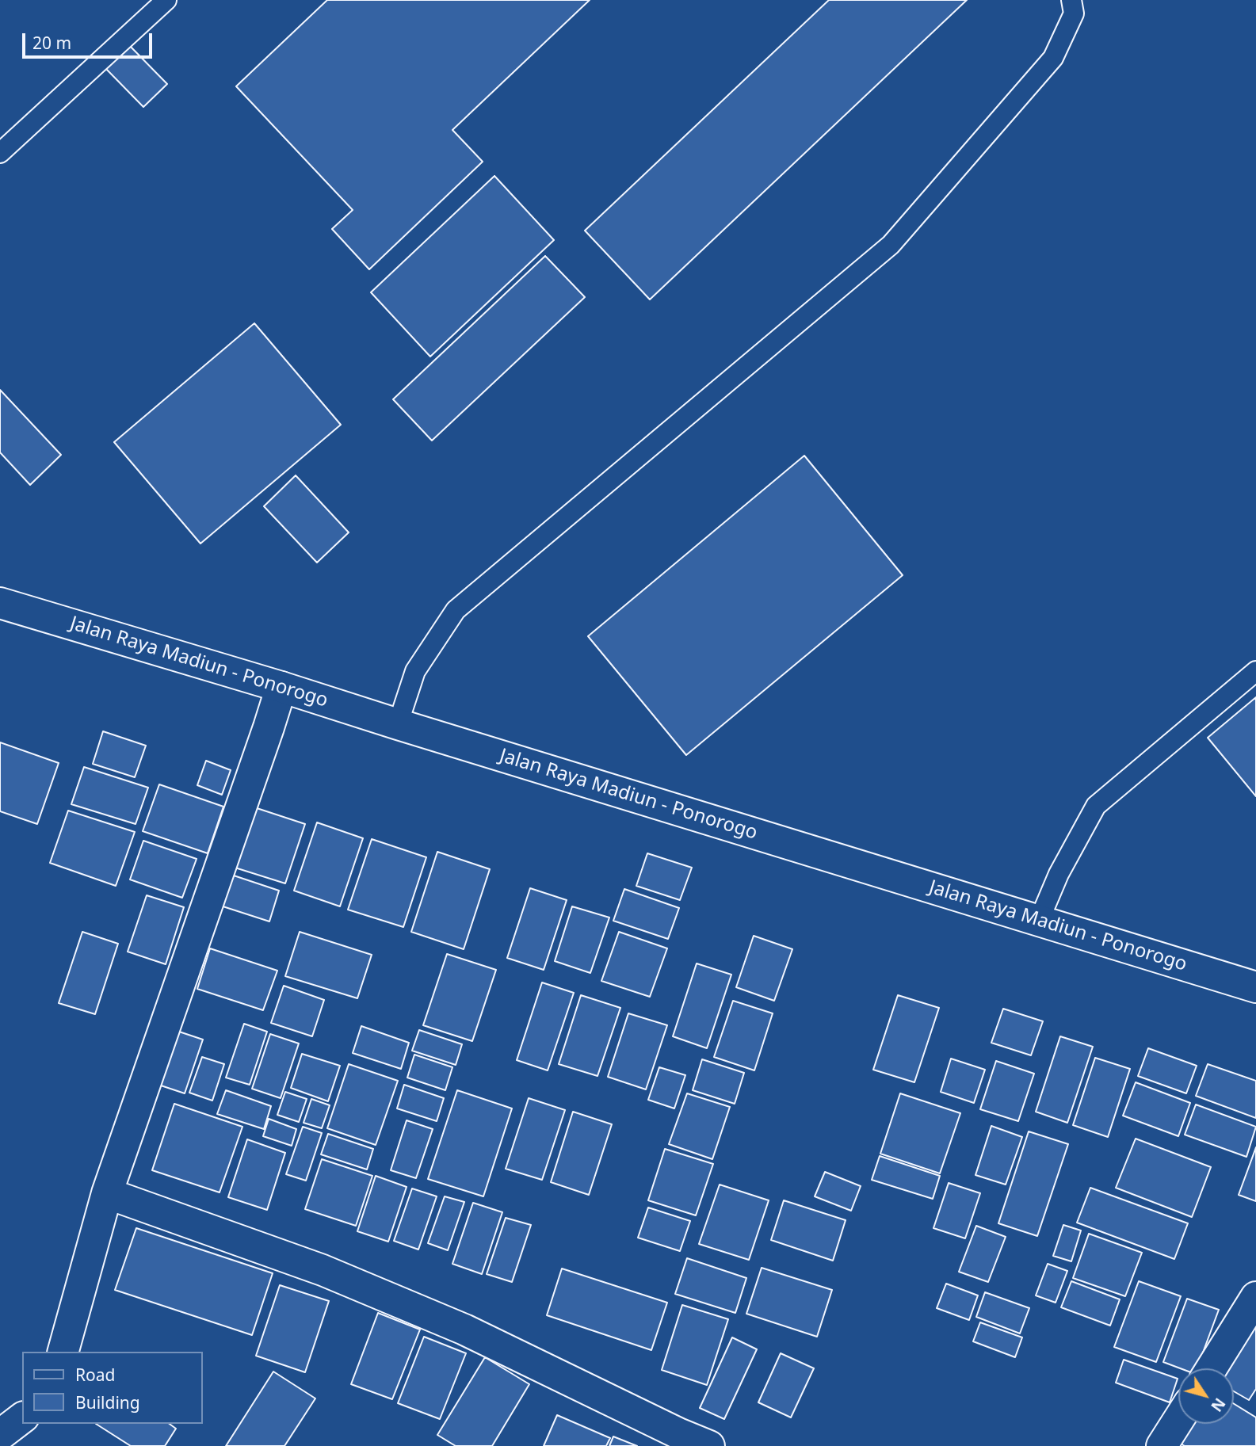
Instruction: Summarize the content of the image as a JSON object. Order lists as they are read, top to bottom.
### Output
{
  "streets": {
    "main road": ["Jalan Raya Madiun - Ponorogo"]
  },
  "legend": ["Road", "Building"],
  "scale_bar": "20 m",
  "north": "bottom right"
}
